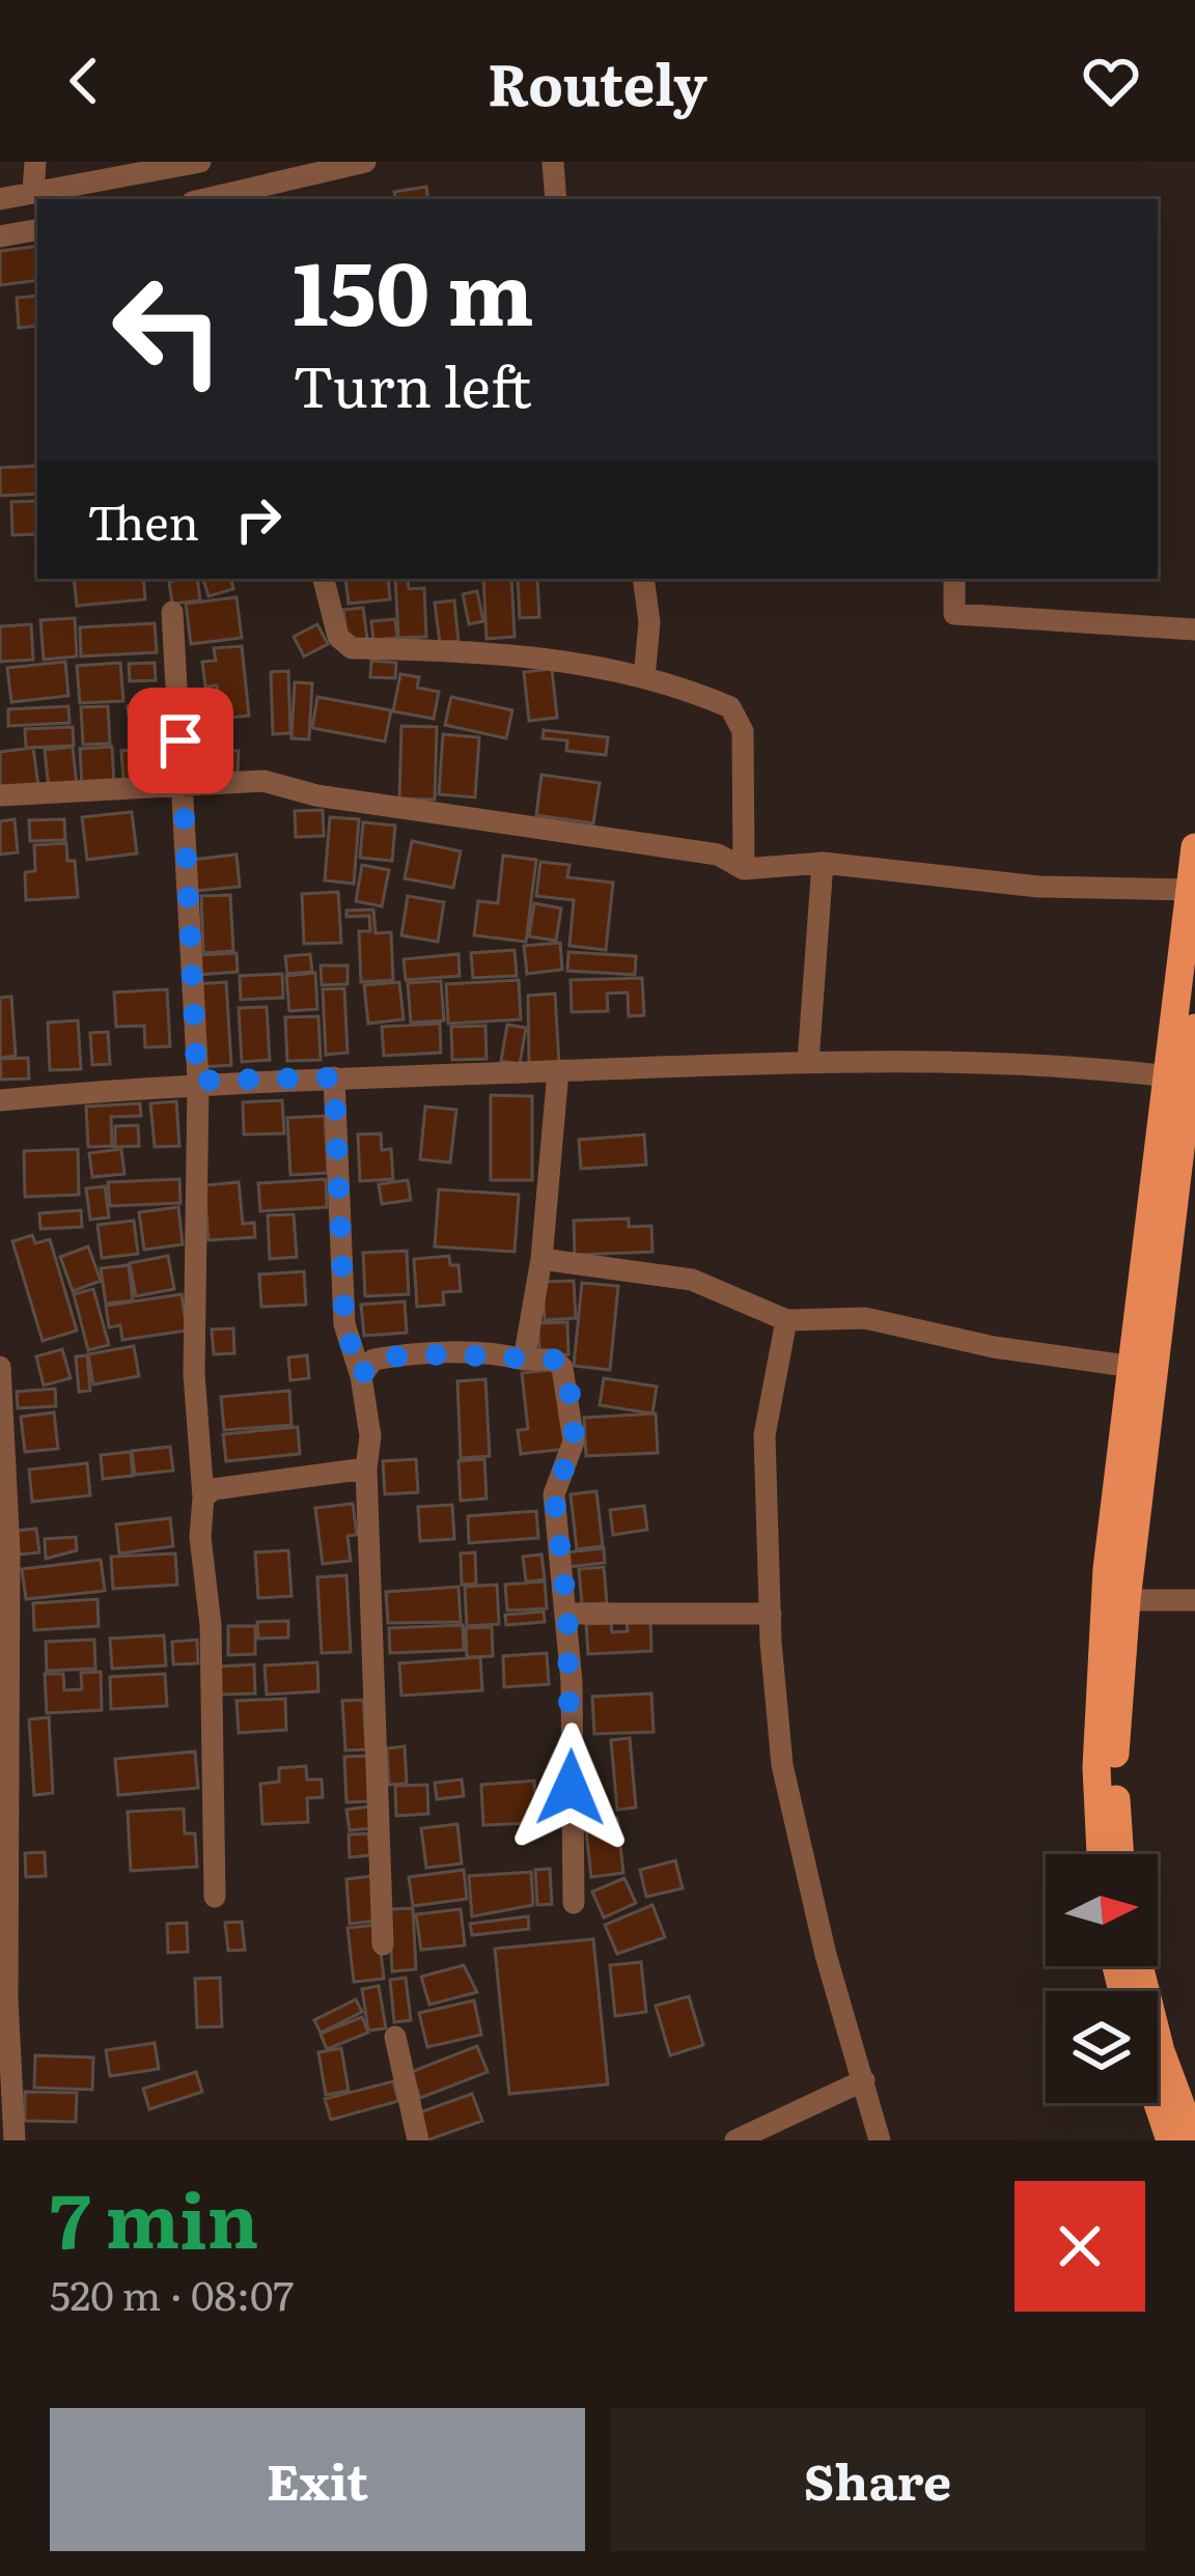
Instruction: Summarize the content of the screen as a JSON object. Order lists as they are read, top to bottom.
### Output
{
  "north": "right",
  "page": {
    "header": "Routely",
    "turn": ["150 m", "Turn left"],
    "then": "Then",
    "heading": ["7 min", "520 m · 08:07"],
    "buttons": ["Exit", "Share"]
  }
}
